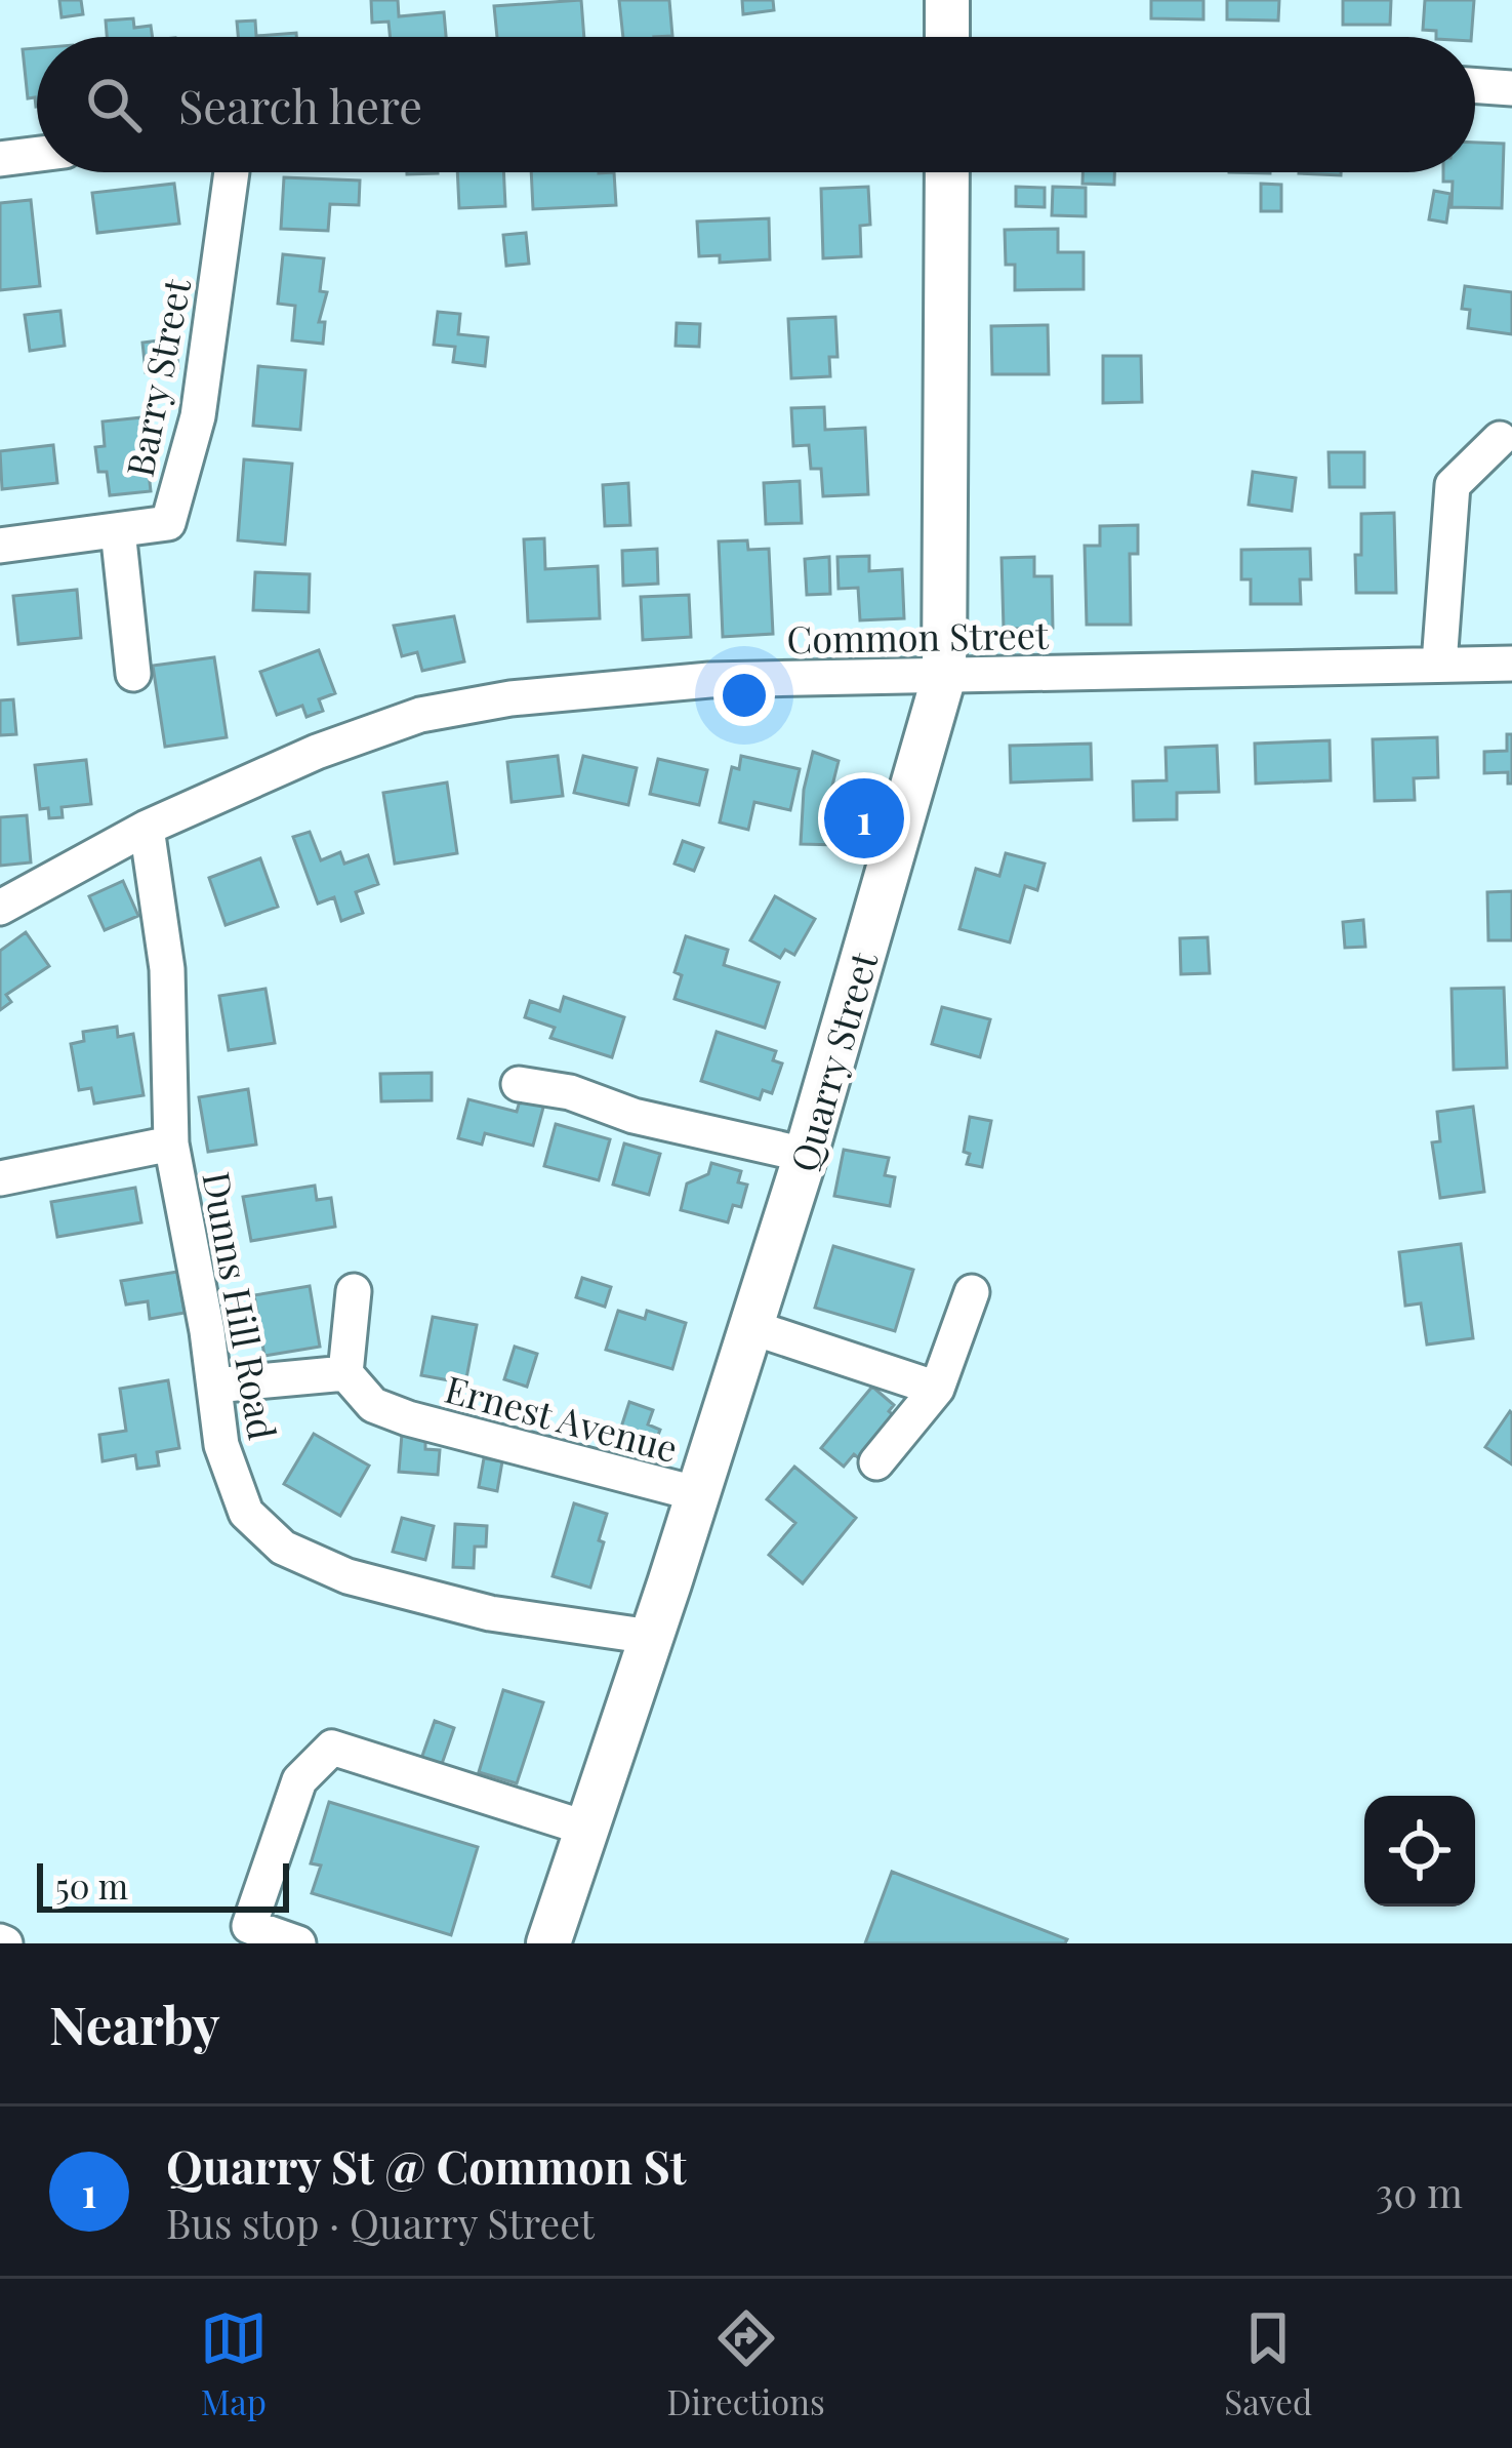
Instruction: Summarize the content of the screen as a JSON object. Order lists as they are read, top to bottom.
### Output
{
  "streets": {
    "main road": ["Quarry Street"],
    "street": [
      "Barry Street",
      "Common Street",
      "Dunns Hill Road",
      "Ernest Avenue"
    ]
  },
  "crossings": [
    ["Common Street", "Quarry Street"],
    ["Common Street", "Dunns Hill Road"],
    ["Quarry Street", "Dunns Hill Road"],
    ["Quarry Street", "Ernest Avenue"]
  ],
  "scale_bar": "50 m",
  "page": {
    "search": "Search here",
    "pins": "1",
    "scale": "50 m",
    "heading": "Nearby",
    "list": [
      {
        "mark": "1",
        "name": "Quarry St @ Common St",
        "note": "Bus stop · Quarry Street",
        "value": "30 m"
      }
    ],
    "nav": ["Map", "Directions", "Saved"]
  }
}
